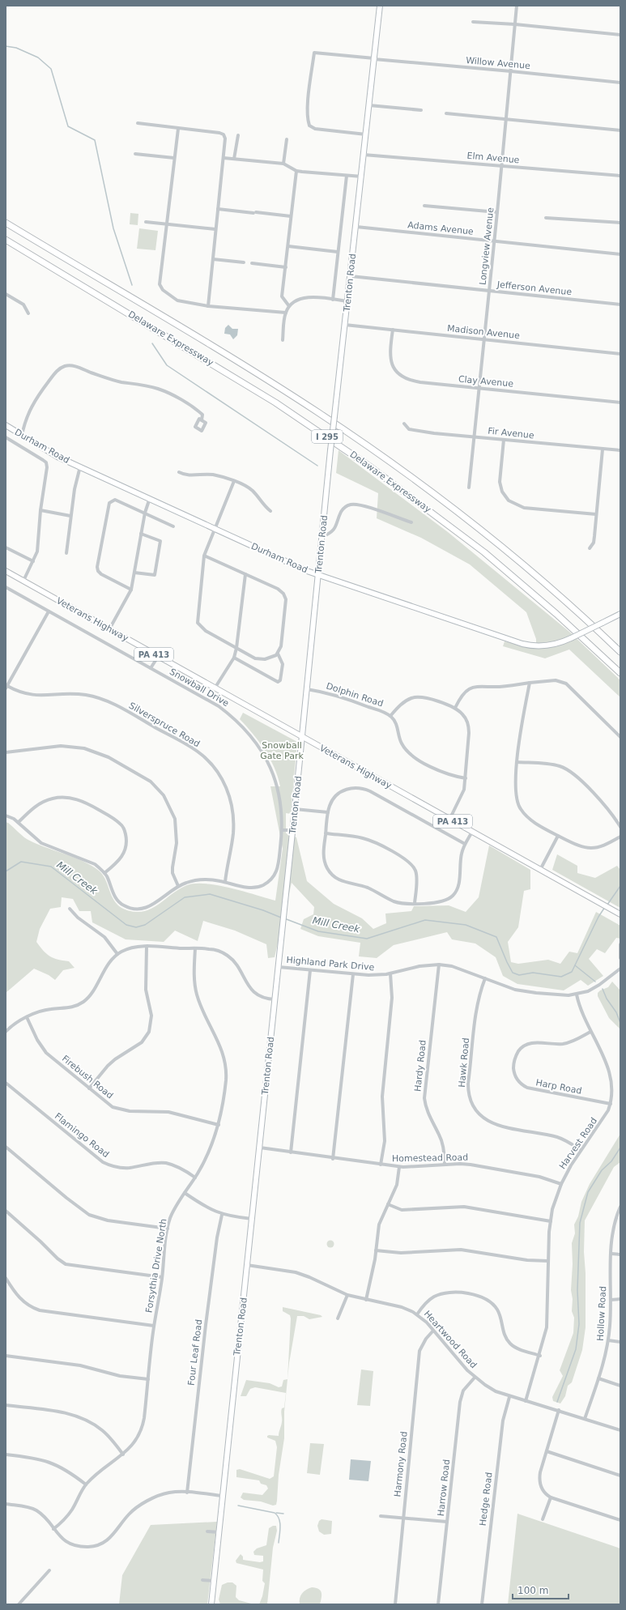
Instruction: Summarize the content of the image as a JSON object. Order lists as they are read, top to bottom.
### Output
{
  "streets": {
    "highway": ["Delaware Expressway", "I 295"],
    "main road": [
      "Trenton Road",
      "Durham Road",
      "Veterans Highway",
      "PA 413"
    ],
    "street": [
      "Willow Avenue",
      "Elm Avenue",
      "Adams Avenue",
      "Longview Avenue",
      "Jefferson Avenue",
      "Madison Avenue",
      "Clay Avenue",
      "Fir Avenue",
      "Snowball Drive",
      "Dolphin Road",
      "Silverspruce Road",
      "Highland Park Drive",
      "Hawk Road",
      "Hardy Road",
      "Firebush Road",
      "Harp Road",
      "Flamingo Road",
      "Harvest Road",
      "Homestead Road",
      "Forsythia Drive North",
      "Hollow Road",
      "Heartwood Road",
      "Four Leaf Road",
      "Harmony Road",
      "Harrow Road",
      "Hedge Road"
    ]
  },
  "crossings": [
    ["Willow Avenue", "Longview Avenue"],
    ["Willow Avenue", "Trenton Road"],
    ["Elm Avenue", "Longview Avenue"],
    ["Elm Avenue", "Trenton Road"],
    ["Adams Avenue", "Longview Avenue"],
    ["Adams Avenue", "Trenton Road"],
    ["Longview Avenue", "Jefferson Avenue"],
    ["Longview Avenue", "Madison Avenue"],
    ["Longview Avenue", "Clay Avenue"],
    ["Longview Avenue", "Fir Avenue"],
    ["Trenton Road", "Jefferson Avenue"],
    ["Trenton Road", "Madison Avenue"],
    ["Trenton Road", "Durham Road"],
    ["Trenton Road", "Veterans Highway"],
    ["Trenton Road", "Dolphin Road"],
    ["Trenton Road", "Highland Park Drive"],
    ["Trenton Road", "Homestead Road"],
    ["Trenton Road", "Heartwood Road"],
    ["Madison Avenue", "Clay Avenue"],
    ["Snowball Drive", "Silverspruce Road"],
    ["Highland Park Drive", "Hawk Road"],
    ["Highland Park Drive", "Hardy Road"],
    ["Hawk Road", "Harvest Road"],
    ["Hardy Road", "Homestead Road"],
    ["Firebush Road", "Forsythia Drive North"],
    ["Harp Road", "Harvest Road"],
    ["Flamingo Road", "Forsythia Drive North"],
    ["Harvest Road", "Homestead Road"],
    ["Harvest Road", "Heartwood Road"],
    ["Hollow Road", "Heartwood Road"],
    ["Heartwood Road", "Harmony Road"],
    ["Heartwood Road", "Harrow Road"],
    ["Heartwood Road", "Hedge Road"]
  ],
  "water": ["Mill Creek"],
  "parks": ["Snowball Gate Park"],
  "scale_bar": "100 m"
}
